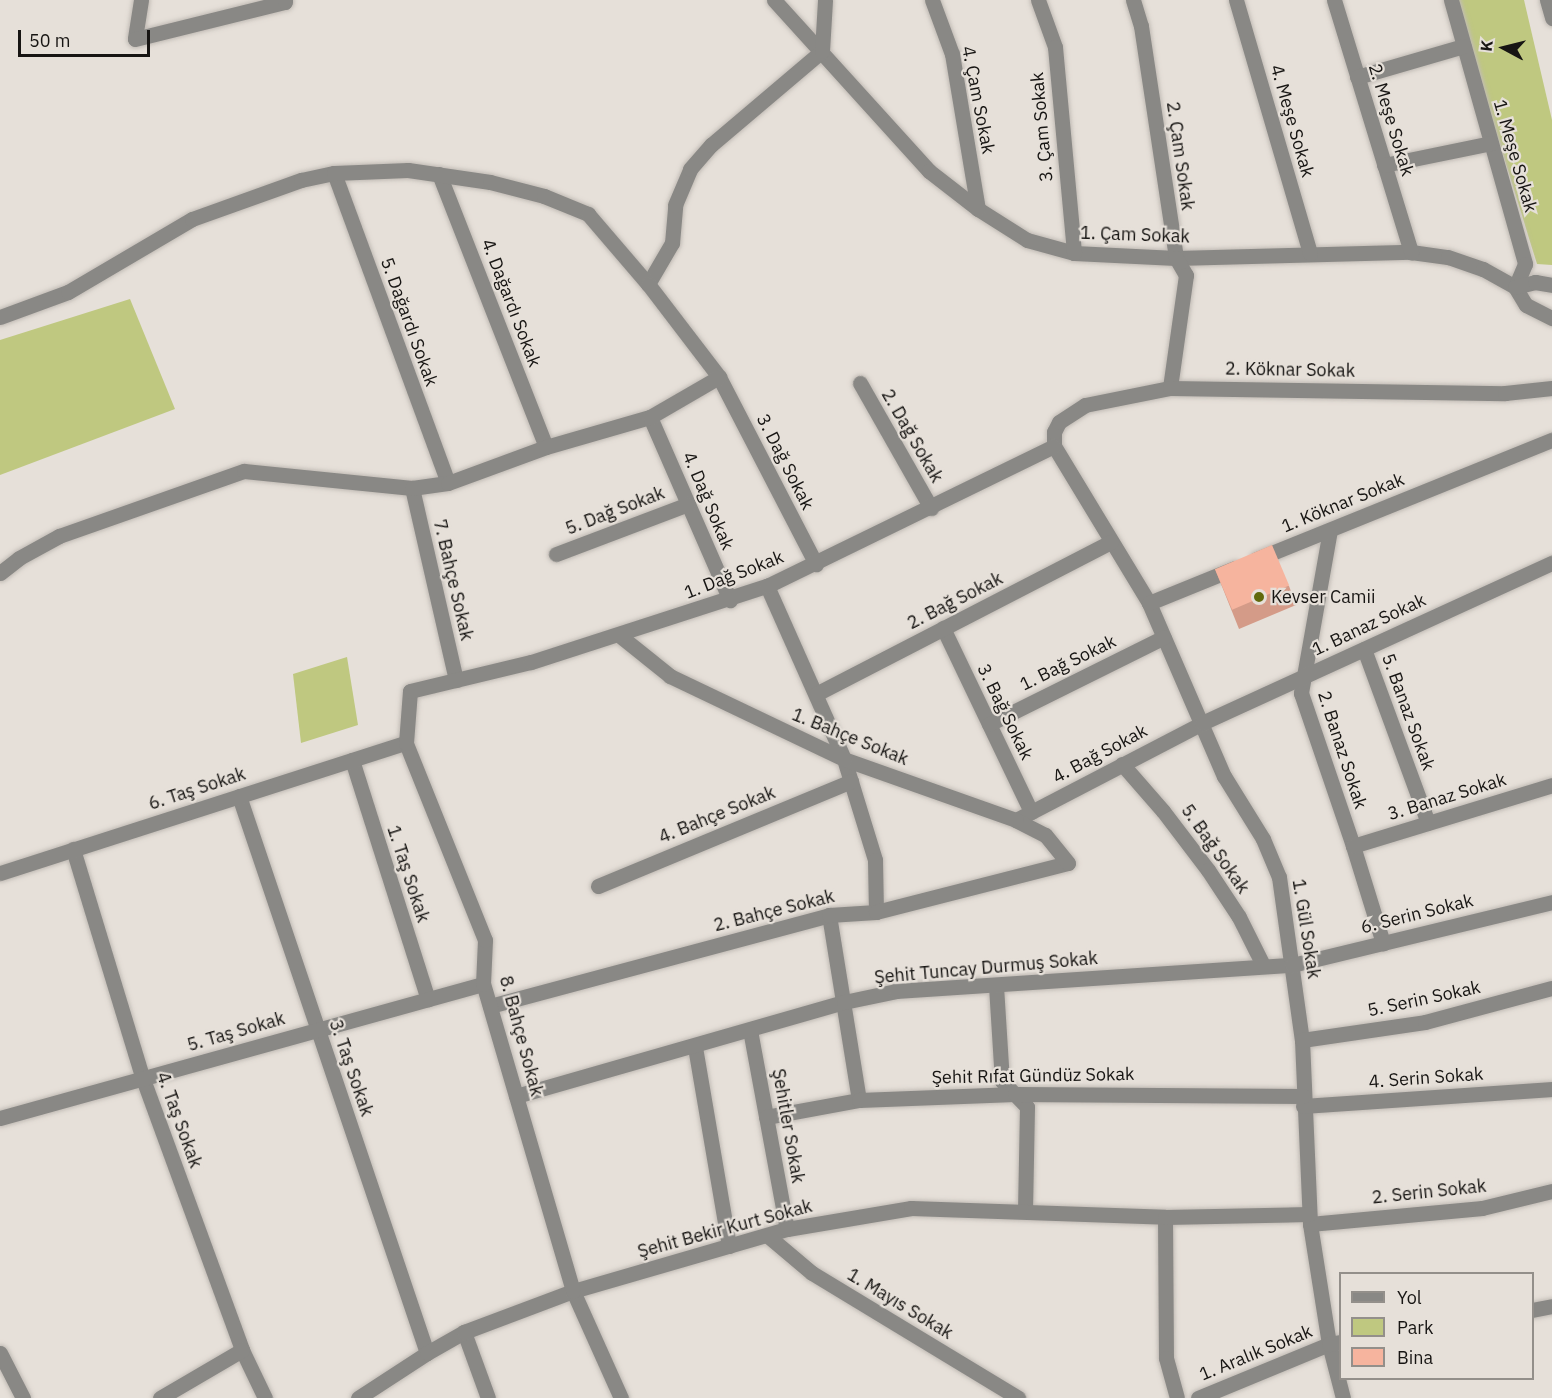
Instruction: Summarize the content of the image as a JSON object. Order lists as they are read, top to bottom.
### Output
{
  "streets": {
    "street": [
      "4. Çam Sokak",
      "2. Meşe Sokak",
      "4. Meşe Sokak",
      "3. Çam Sokak",
      "2. Çam Sokak",
      "1. Meşe Sokak",
      "1. Çam Sokak",
      "4. Dağardı Sokak",
      "5. Dağardı Sokak",
      "2. Köknar Sokak",
      "2. Dağ Sokak",
      "3. Dağ Sokak",
      "4. Dağ Sokak",
      "1. Köknar Sokak",
      "5. Dağ Sokak",
      "1. Dağ Sokak",
      "7. Bahçe Sokak",
      "2. Bağ Sokak",
      "1. Banaz Sokak",
      "1. Bağ Sokak",
      "3. Bağ Sokak",
      "5. Banaz Sokak",
      "1. Bahçe Sokak",
      "2. Banaz Sokak",
      "4. Bağ Sokak",
      "6. Taş Sokak",
      "3. Banaz Sokak",
      "4. Bahçe Sokak",
      "5. Bağ Sokak",
      "1. Taş Sokak",
      "2. Bahçe Sokak",
      "6. Serin Sokak",
      "1. Gül Sokak",
      "Şehit Tuncay Durmuş Sokak",
      "5. Serin Sokak",
      "5. Taş Sokak",
      "8. Bahçe Sokak",
      "3. Taş Sokak",
      "Şehit Rıfat Gündüz Sokak",
      "4. Serin Sokak",
      "4. Taş Sokak",
      "Şehitler Sokak",
      "2. Serin Sokak",
      "Şehit Bekir Kurt Sokak",
      "1. Mayıs Sokak",
      "1. Aralık Sokak"
    ]
  },
  "crossings": [
    ["4. Çam Sokak", "1. Çam Sokak"],
    ["2. Meşe Sokak", "1. Çam Sokak"],
    ["4. Meşe Sokak", "1. Çam Sokak"],
    ["3. Çam Sokak", "1. Çam Sokak"],
    ["2. Çam Sokak", "1. Çam Sokak"],
    ["2. Çam Sokak", "2. Köknar Sokak"],
    ["1. Meşe Sokak", "1. Çam Sokak"],
    ["4. Dağardı Sokak", "3. Dağ Sokak"],
    ["5. Dağardı Sokak", "3. Dağ Sokak"],
    ["2. Köknar Sokak", "1. Dağ Sokak"],
    ["2. Köknar Sokak", "1. Gül Sokak"],
    ["2. Dağ Sokak", "1. Dağ Sokak"],
    ["3. Dağ Sokak", "1. Dağ Sokak"],
    ["4. Dağ Sokak", "5. Dağ Sokak"],
    ["4. Dağ Sokak", "1. Dağ Sokak"],
    ["1. Köknar Sokak", "2. Banaz Sokak"],
    ["1. Köknar Sokak", "1. Gül Sokak"],
    ["1. Dağ Sokak", "7. Bahçe Sokak"],
    ["1. Dağ Sokak", "1. Bahçe Sokak"],
    ["1. Dağ Sokak", "1. Gül Sokak"],
    ["1. Dağ Sokak", "8. Bahçe Sokak"],
    ["2. Bağ Sokak", "3. Bağ Sokak"],
    ["2. Bağ Sokak", "1. Gül Sokak"],
    ["1. Banaz Sokak", "5. Banaz Sokak"],
    ["1. Banaz Sokak", "2. Banaz Sokak"],
    ["1. Banaz Sokak", "4. Bağ Sokak"],
    ["1. Banaz Sokak", "1. Gül Sokak"],
    ["1. Bağ Sokak", "3. Bağ Sokak"],
    ["1. Bağ Sokak", "1. Gül Sokak"],
    ["3. Bağ Sokak", "4. Bağ Sokak"],
    ["5. Banaz Sokak", "3. Banaz Sokak"],
    ["1. Bahçe Sokak", "4. Bağ Sokak"],
    ["1. Bahçe Sokak", "2. Bahçe Sokak"],
    ["2. Banaz Sokak", "3. Banaz Sokak"],
    ["2. Banaz Sokak", "6. Serin Sokak"],
    ["4. Bağ Sokak", "5. Bağ Sokak"],
    ["4. Bağ Sokak", "1. Gül Sokak"],
    ["6. Taş Sokak", "1. Taş Sokak"],
    ["6. Taş Sokak", "8. Bahçe Sokak"],
    ["6. Taş Sokak", "3. Taş Sokak"],
    ["6. Taş Sokak", "4. Taş Sokak"],
    ["5. Bağ Sokak", "Şehit Tuncay Durmuş Sokak"],
    ["1. Taş Sokak", "5. Taş Sokak"],
    ["2. Bahçe Sokak", "8. Bahçe Sokak"],
    ["6. Serin Sokak", "1. Gül Sokak"],
    ["6. Serin Sokak", "Şehit Tuncay Durmuş Sokak"],
    ["1. Gül Sokak", "Şehit Tuncay Durmuş Sokak"],
    ["1. Gül Sokak", "5. Serin Sokak"],
    ["1. Gül Sokak", "Şehit Rıfat Gündüz Sokak"],
    ["1. Gül Sokak", "4. Serin Sokak"],
    ["1. Gül Sokak", "2. Serin Sokak"],
    ["1. Gül Sokak", "Şehit Bekir Kurt Sokak"],
    ["1. Gül Sokak", "1. Aralık Sokak"],
    ["Şehit Tuncay Durmuş Sokak", "8. Bahçe Sokak"],
    ["Şehit Tuncay Durmuş Sokak", "Şehitler Sokak"],
    ["5. Taş Sokak", "8. Bahçe Sokak"],
    ["5. Taş Sokak", "3. Taş Sokak"],
    ["5. Taş Sokak", "4. Taş Sokak"],
    ["8. Bahçe Sokak", "Şehit Bekir Kurt Sokak"],
    ["3. Taş Sokak", "Şehit Bekir Kurt Sokak"],
    ["Şehit Rıfat Gündüz Sokak", "4. Serin Sokak"],
    ["Şehit Rıfat Gündüz Sokak", "Şehitler Sokak"],
    ["Şehitler Sokak", "Şehit Bekir Kurt Sokak"],
    ["2. Serin Sokak", "Şehit Bekir Kurt Sokak"],
    ["Şehit Bekir Kurt Sokak", "1. Mayıs Sokak"]
  ],
  "places": ["Kevser Camii"],
  "legend": ["Yol", "Park", "Bina"],
  "scale_bar": "50 m",
  "north": "left"
}
